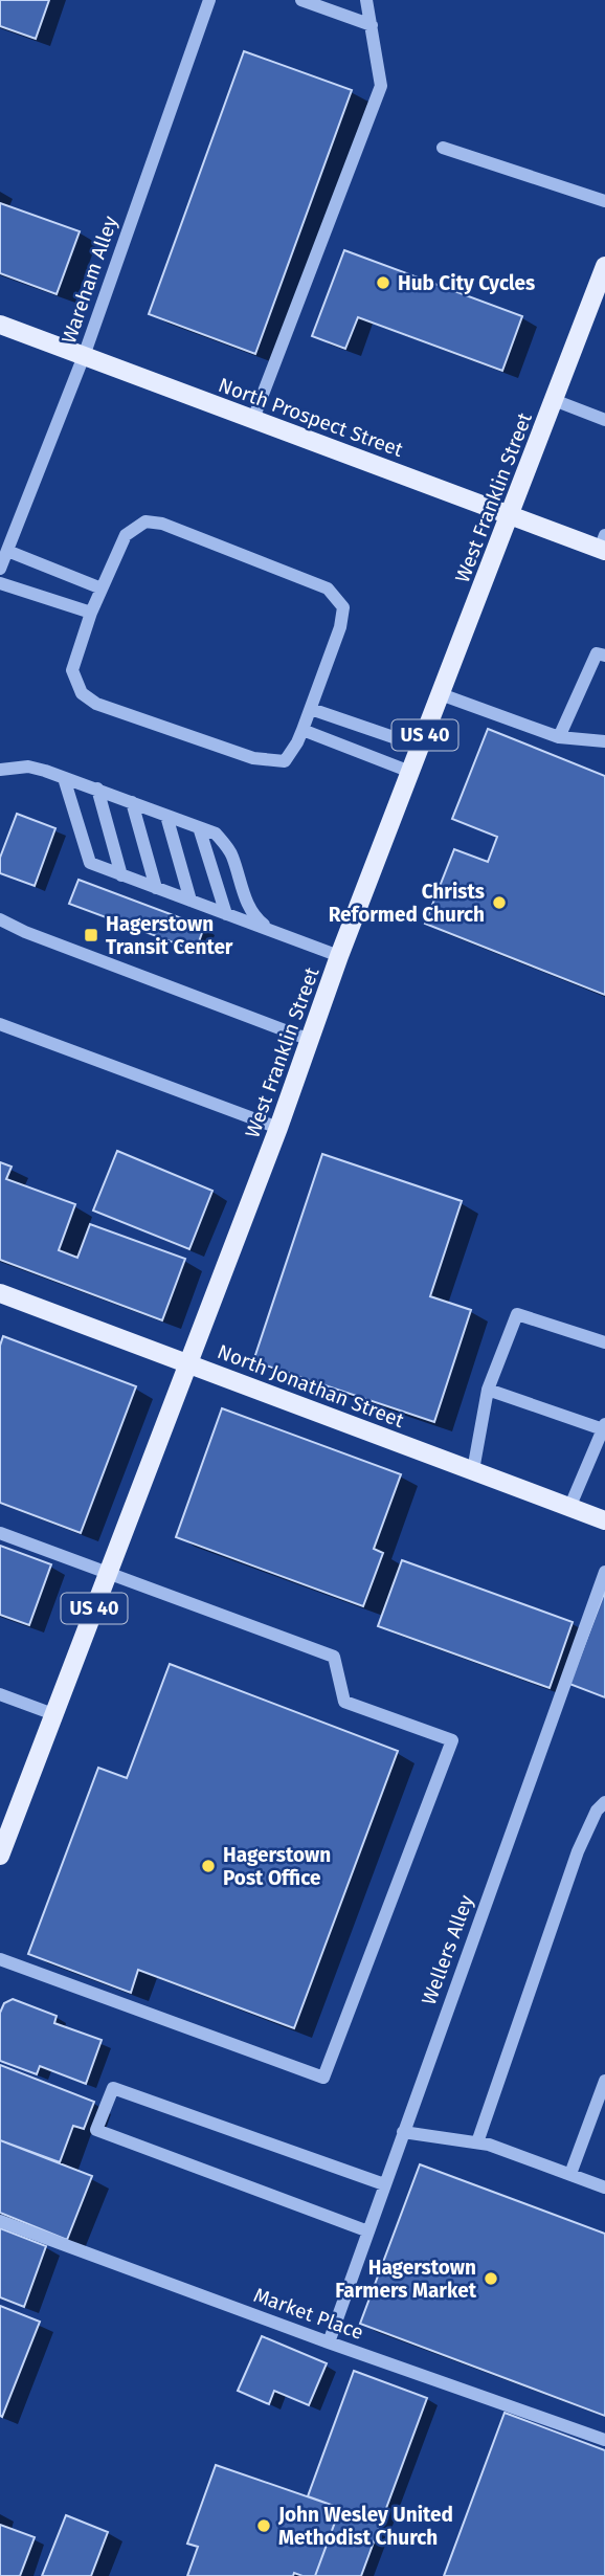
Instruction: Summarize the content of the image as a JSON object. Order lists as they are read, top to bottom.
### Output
{
  "streets": {
    "main road": [
      "North Prospect Street",
      "West Franklin Street",
      "US 40",
      "North Jonathan Street"
    ],
    "lane": ["Wareham Alley", "Wellers Alley", "Market Place"]
  },
  "crossings": [
    ["Wareham Alley", "North Prospect Street"],
    ["North Prospect Street", "West Franklin Street"],
    ["West Franklin Street", "North Jonathan Street"],
    ["Wellers Alley", "Market Place"]
  ],
  "places": {
    "other": [
      "Hub City Cycles",
      "Christs Reformed Church",
      "Hagerstown Post Office",
      "Hagerstown Farmers Market",
      "John Wesley United Methodist Church"
    ],
    "transit": ["Hagerstown Transit Center"]
  }
}
